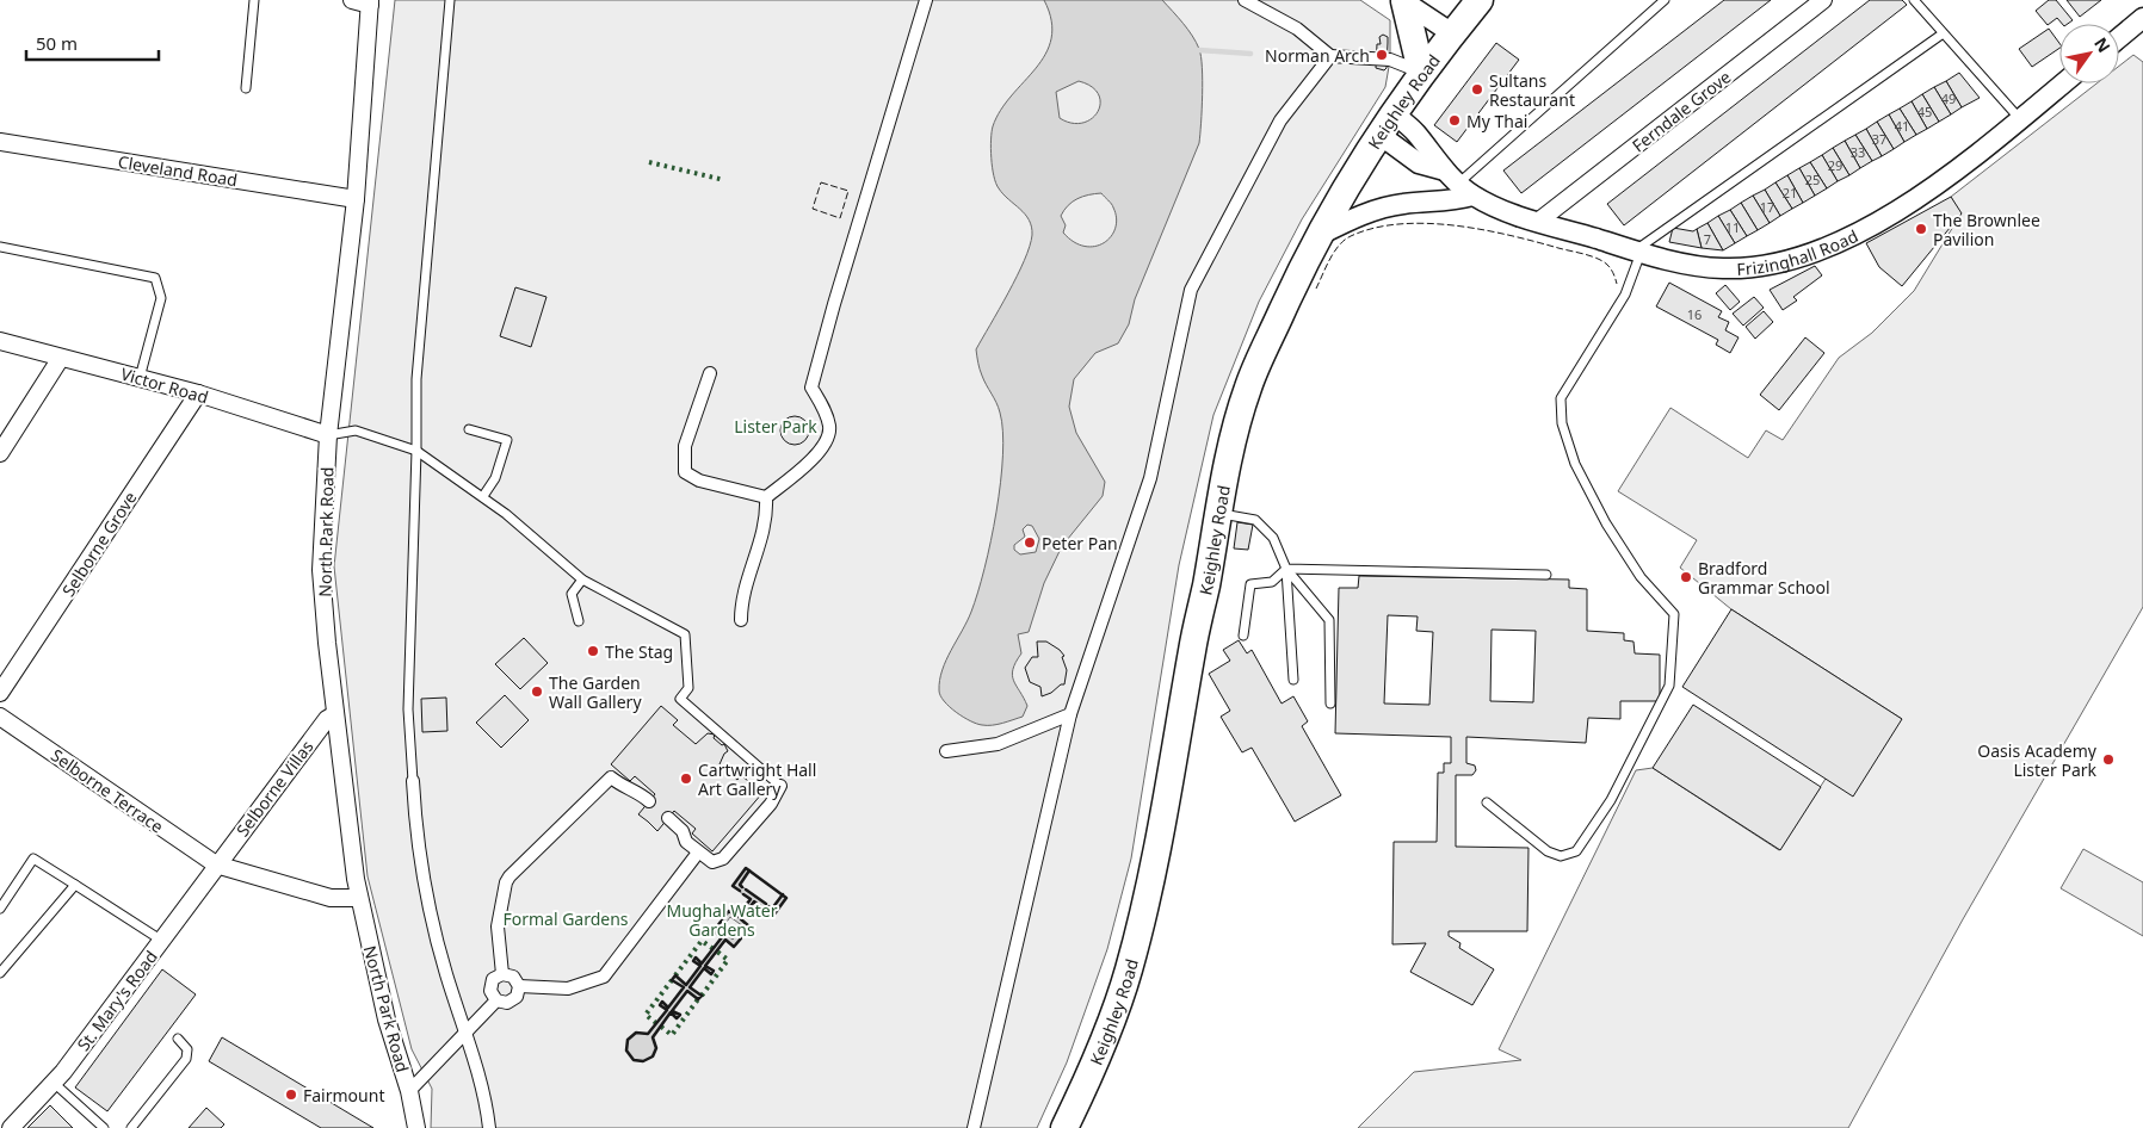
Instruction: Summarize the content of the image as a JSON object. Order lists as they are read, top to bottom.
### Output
{
  "streets": {
    "highway": ["Keighley Road"],
    "street": [
      "Ferndale Grove",
      "Cleveland Road",
      "Frizinghall Road",
      "Victor Road",
      "North Park Road",
      "Selborne Grove",
      "Selborne Villas",
      "Selborne Terrace",
      "St. Mary's Road"
    ]
  },
  "crossings": [
    ["Keighley Road", "Frizinghall Road"],
    ["Ferndale Grove", "Frizinghall Road"],
    ["Cleveland Road", "North Park Road"],
    ["Victor Road", "North Park Road"],
    ["Victor Road", "Selborne Grove"],
    ["North Park Road", "Selborne Villas"],
    ["North Park Road", "Selborne Terrace"],
    ["Selborne Villas", "Selborne Terrace"],
    ["Selborne Villas", "St. Mary's Road"],
    ["Selborne Terrace", "St. Mary's Road"]
  ],
  "parks": ["Lister Park", "Mughal Water Gardens", "Formal Gardens"],
  "places": [
    "Norman Arch",
    "Sultans Restaurant",
    "My Thai",
    "The Brownlee Pavilion",
    "Peter Pan",
    "Bradford Grammar School",
    "The Stag",
    "The Garden Wall Gallery",
    "Oasis Academy Lister Park",
    "Cartwright Hall Art Gallery",
    "Fairmount"
  ],
  "house_numbers": [
    "49",
    "45",
    "41",
    "37",
    "33",
    "29",
    "25",
    "21",
    "17",
    "11",
    "7",
    "16"
  ],
  "scale_bar": "50 m",
  "north": "top right"
}
